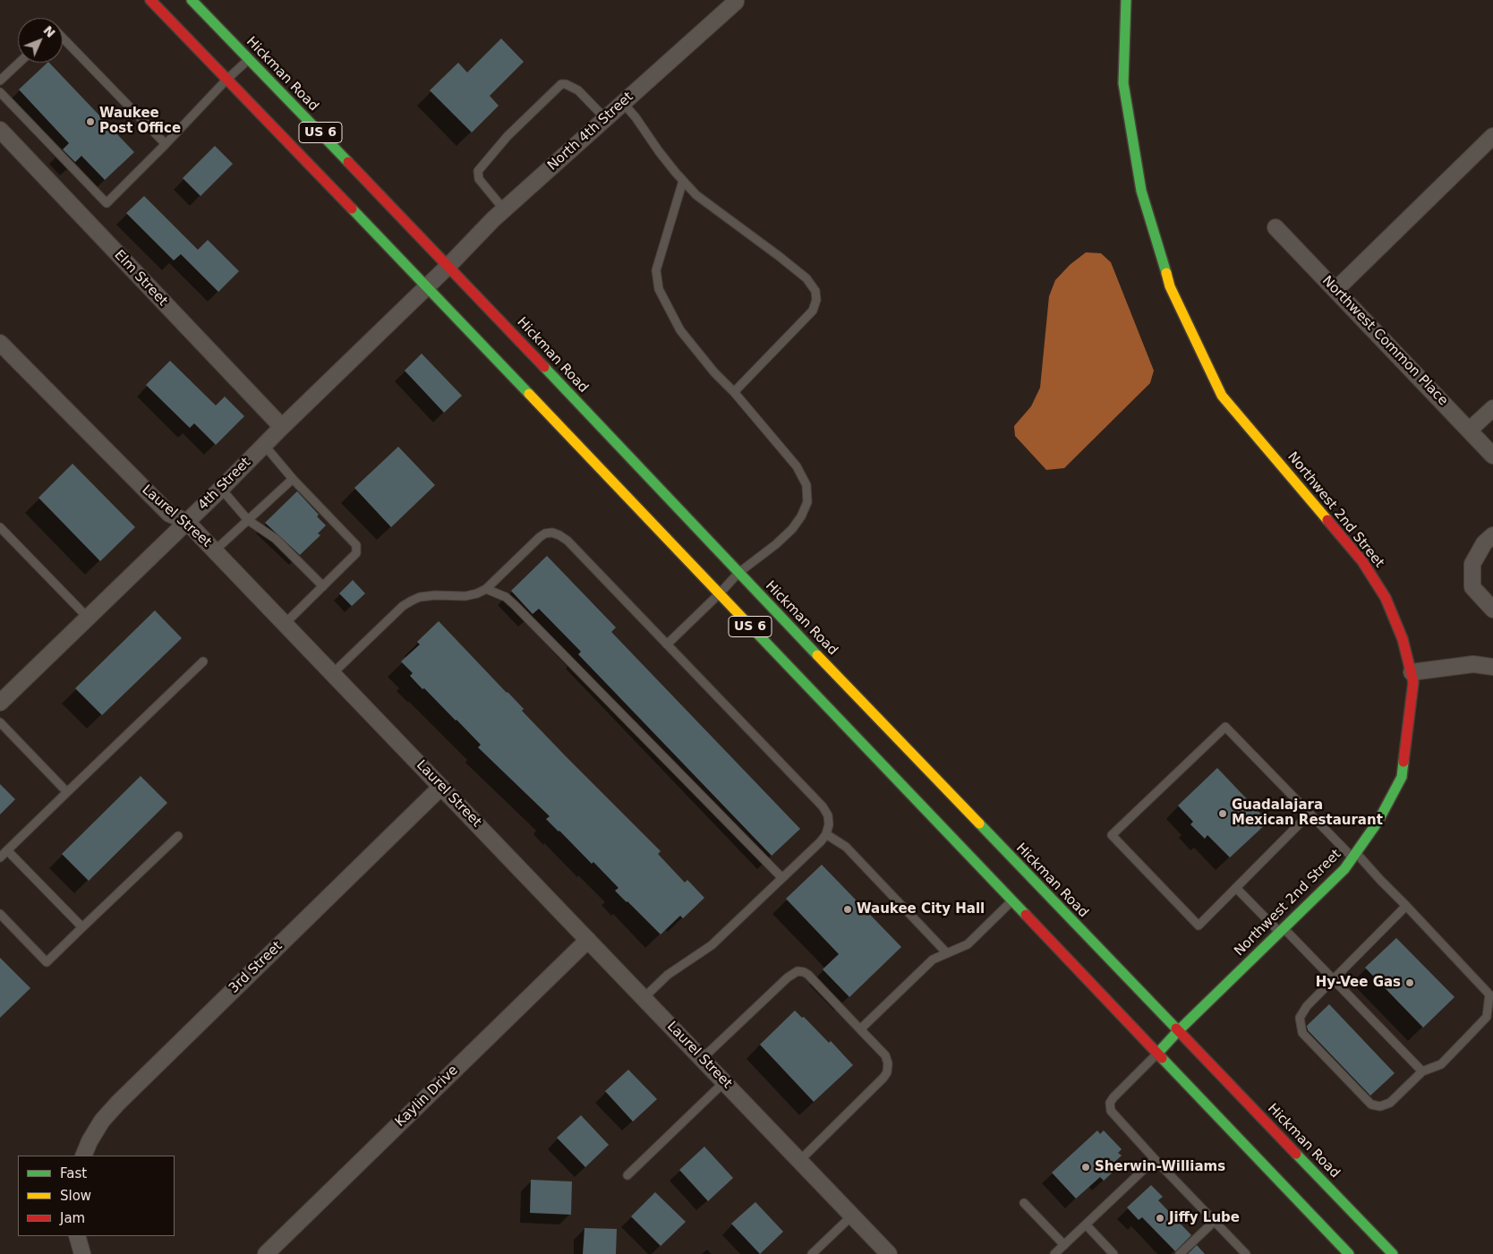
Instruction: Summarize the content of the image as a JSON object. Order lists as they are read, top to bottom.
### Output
{
  "streets": {
    "main road": ["Hickman Road", "US 6", "Northwest 2nd Street"],
    "street": [
      "North 4th Street",
      "Elm Street",
      "Northwest Common Place",
      "4th Street",
      "Laurel Street",
      "3rd Street",
      "Kaylin Drive"
    ]
  },
  "crossings": [
    ["Hickman Road", "North 4th Street"],
    ["Hickman Road", "4th Street"],
    ["Hickman Road", "Northwest 2nd Street"],
    ["North 4th Street", "4th Street"],
    ["US 6", "4th Street"],
    ["US 6", "Northwest 2nd Street"],
    ["Elm Street", "4th Street"],
    ["4th Street", "Laurel Street"],
    ["Laurel Street", "3rd Street"],
    ["Laurel Street", "Kaylin Drive"]
  ],
  "places": [
    "Waukee Post Office",
    "Guadalajara Mexican Restaurant",
    "Waukee City Hall",
    "Hy-Vee Gas",
    "Sherwin-Williams",
    "Jiffy Lube"
  ],
  "legend": ["Fast", "Slow", "Jam"],
  "north": "top right"
}
